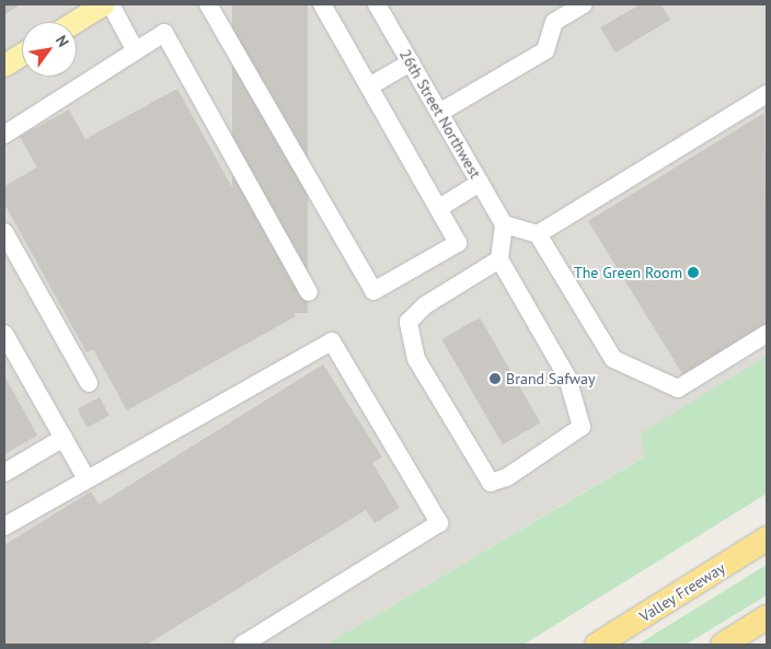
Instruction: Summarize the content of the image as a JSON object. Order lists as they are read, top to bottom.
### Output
{
  "streets": {
    "highway": ["Valley Freeway"],
    "street": ["26th Street Northwest"]
  },
  "places": ["The Green Room", "Brand Safway"],
  "north": "top right"
}
